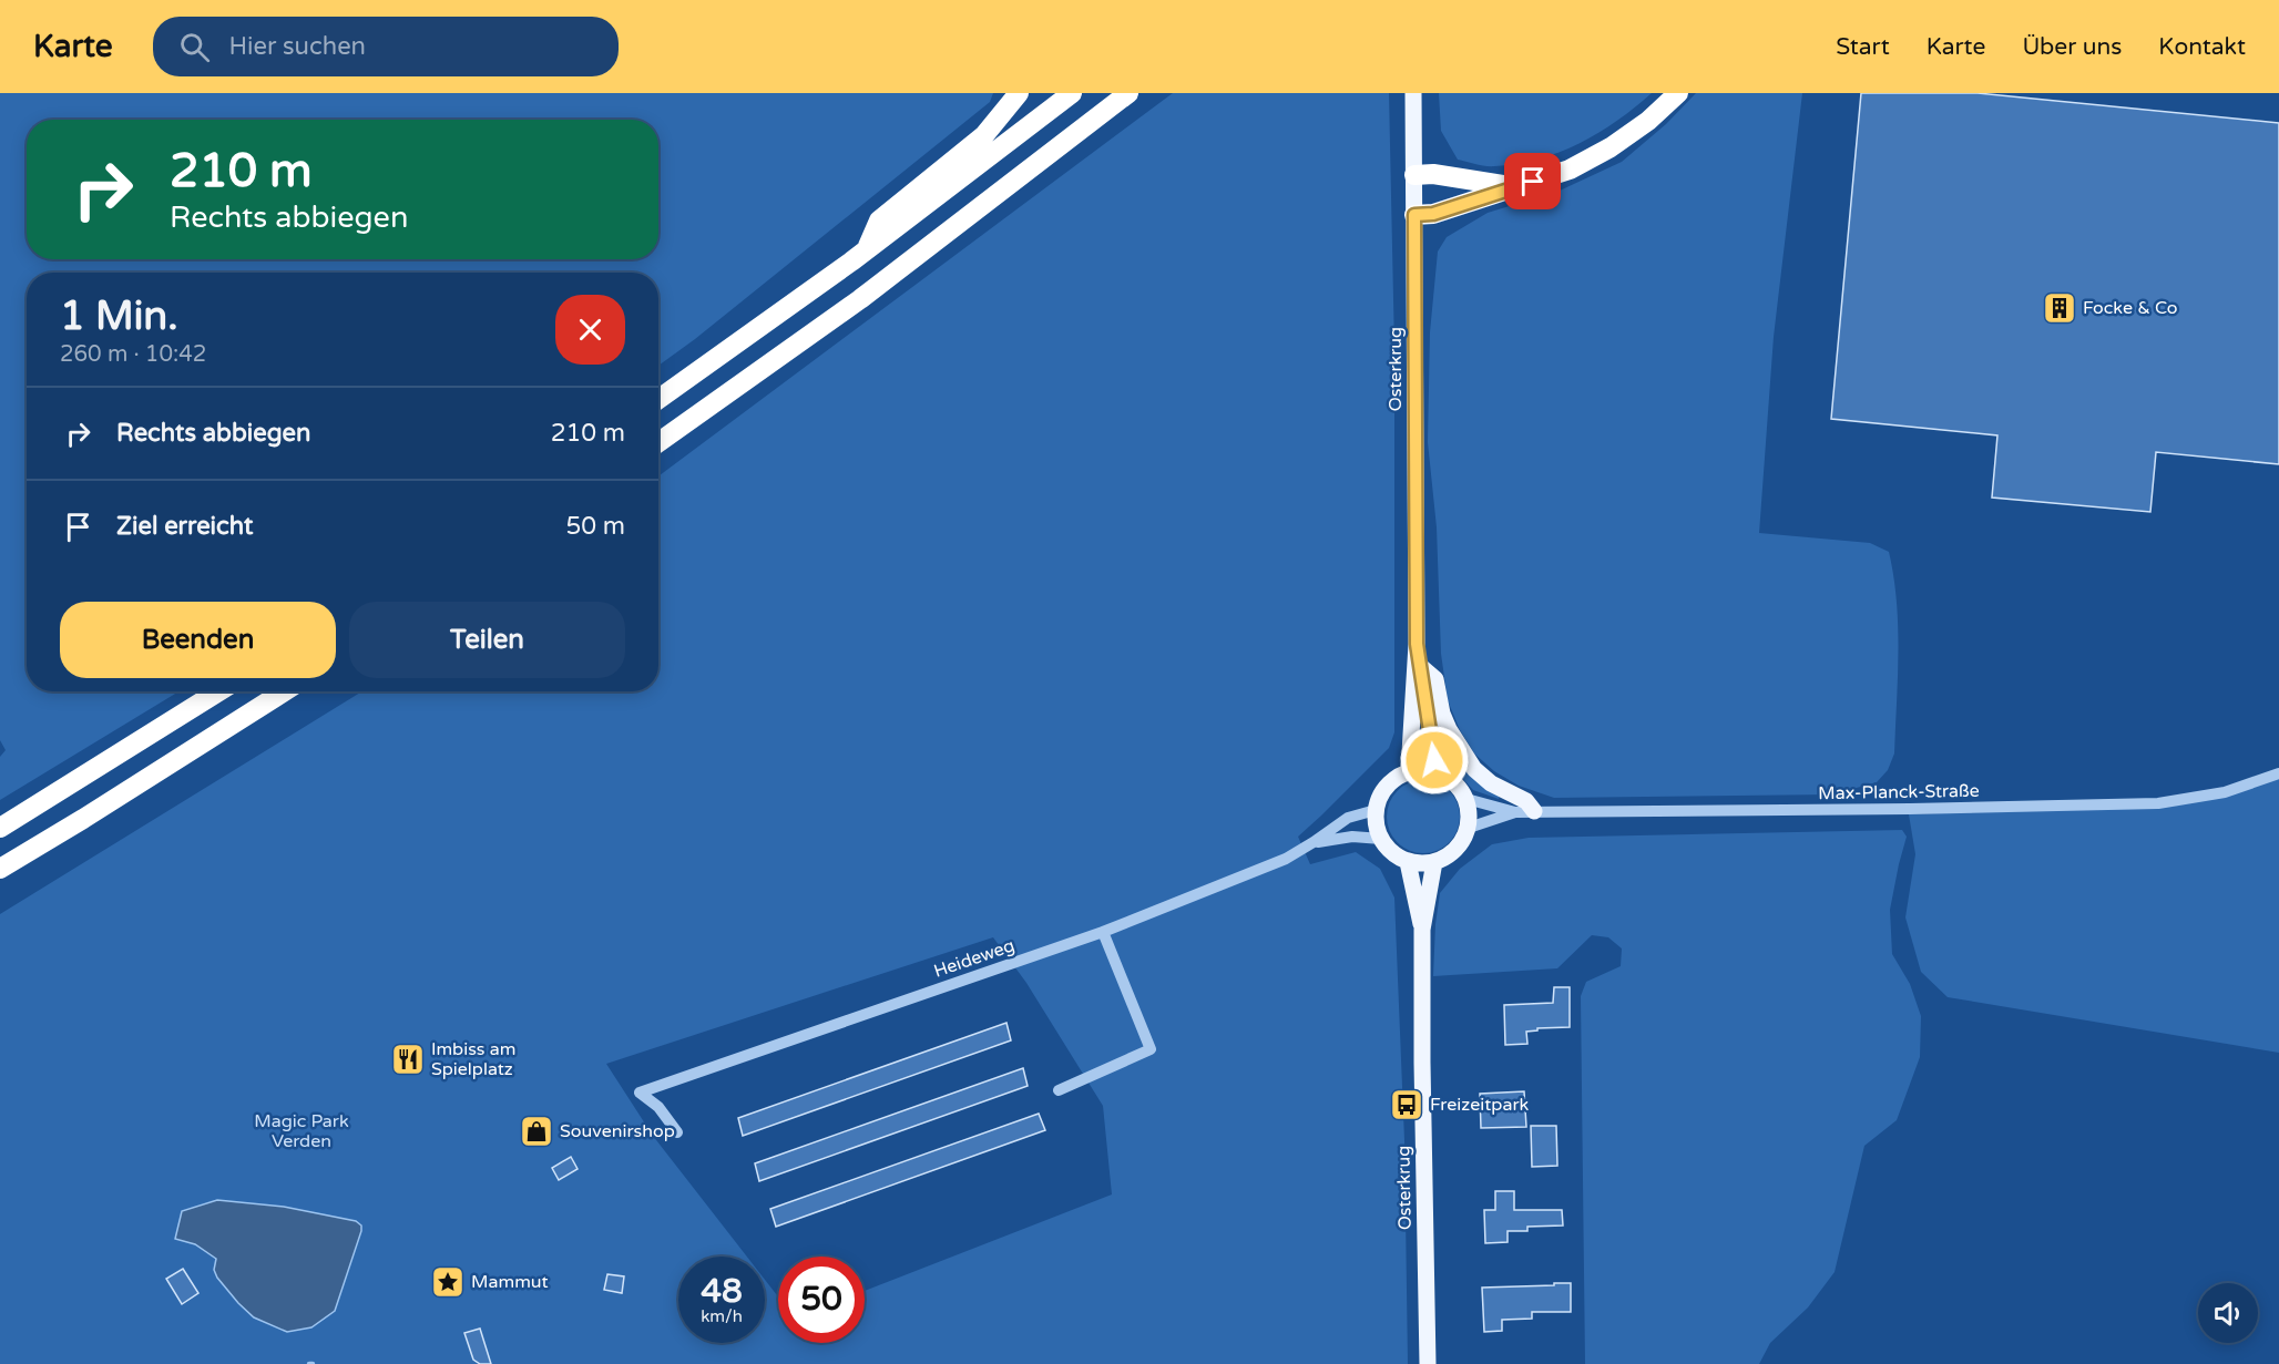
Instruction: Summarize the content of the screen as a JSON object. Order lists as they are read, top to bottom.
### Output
{
  "streets": {
    "main road": ["Osterkrug"],
    "street": ["Max-Planck-Straße", "Heideweg"]
  },
  "crossings": [
    ["Osterkrug", "Max-Planck-Straße"],
    ["Osterkrug", "Heideweg"],
    ["Max-Planck-Straße", "Heideweg"]
  ],
  "parks": ["Magic Park Verden"],
  "places": {
    "building": ["Focke & Co"],
    "restaurant": ["Imbiss am Spielplatz"],
    "bus stop": ["Freizeitpark"],
    "shop": ["Souvenirshop"],
    "place": ["Mammut"]
  },
  "page": {
    "header": "Karte",
    "search": "Hier suchen",
    "nav": [
      "Start",
      "Karte",
      "Über uns",
      "Kontakt"
    ],
    "turn": ["210 m", "Rechts abbiegen"],
    "heading": ["1 Min.", "260 m · 10:42"],
    "list": [
      {
        "name": "Rechts abbiegen",
        "value": "210 m"
      },
      {
        "name": "Ziel erreicht",
        "value": "50 m"
      }
    ],
    "buttons": ["Beenden", "Teilen"],
    "speed": "48 km/h",
    "limit": "50"
  }
}
